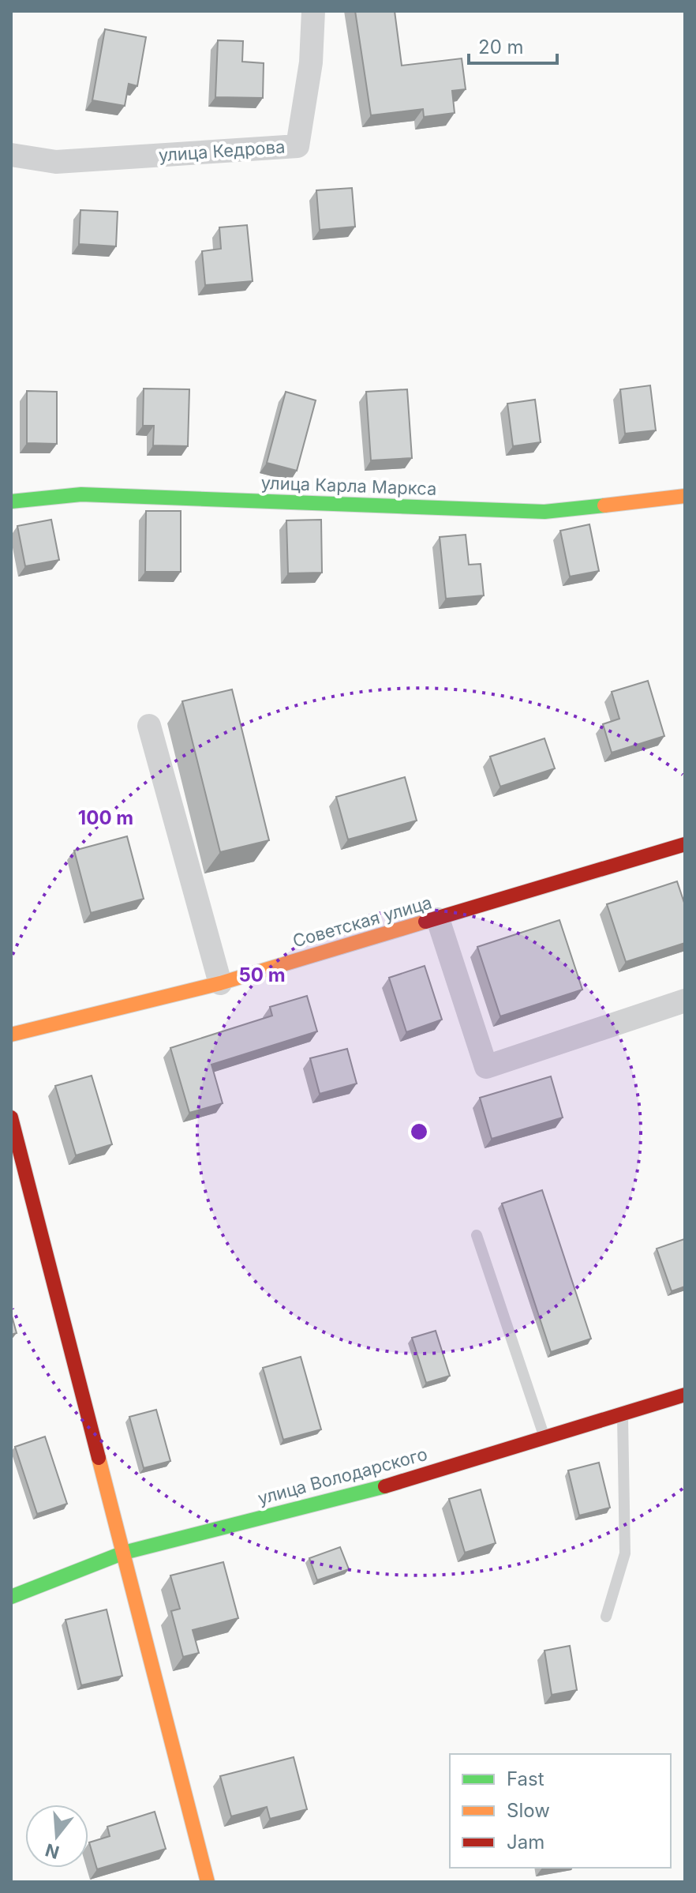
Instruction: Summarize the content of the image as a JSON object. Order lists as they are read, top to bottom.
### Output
{
  "streets": {
    "street": [
      "улица Кедрова",
      "улица Карла Маркса",
      "Советская улица",
      "улица Володарского"
    ]
  },
  "legend": ["Fast", "Slow", "Jam"],
  "scale_bar": "20 m",
  "north": "bottom",
  "rings": ["100 m", "50 m"]
}
